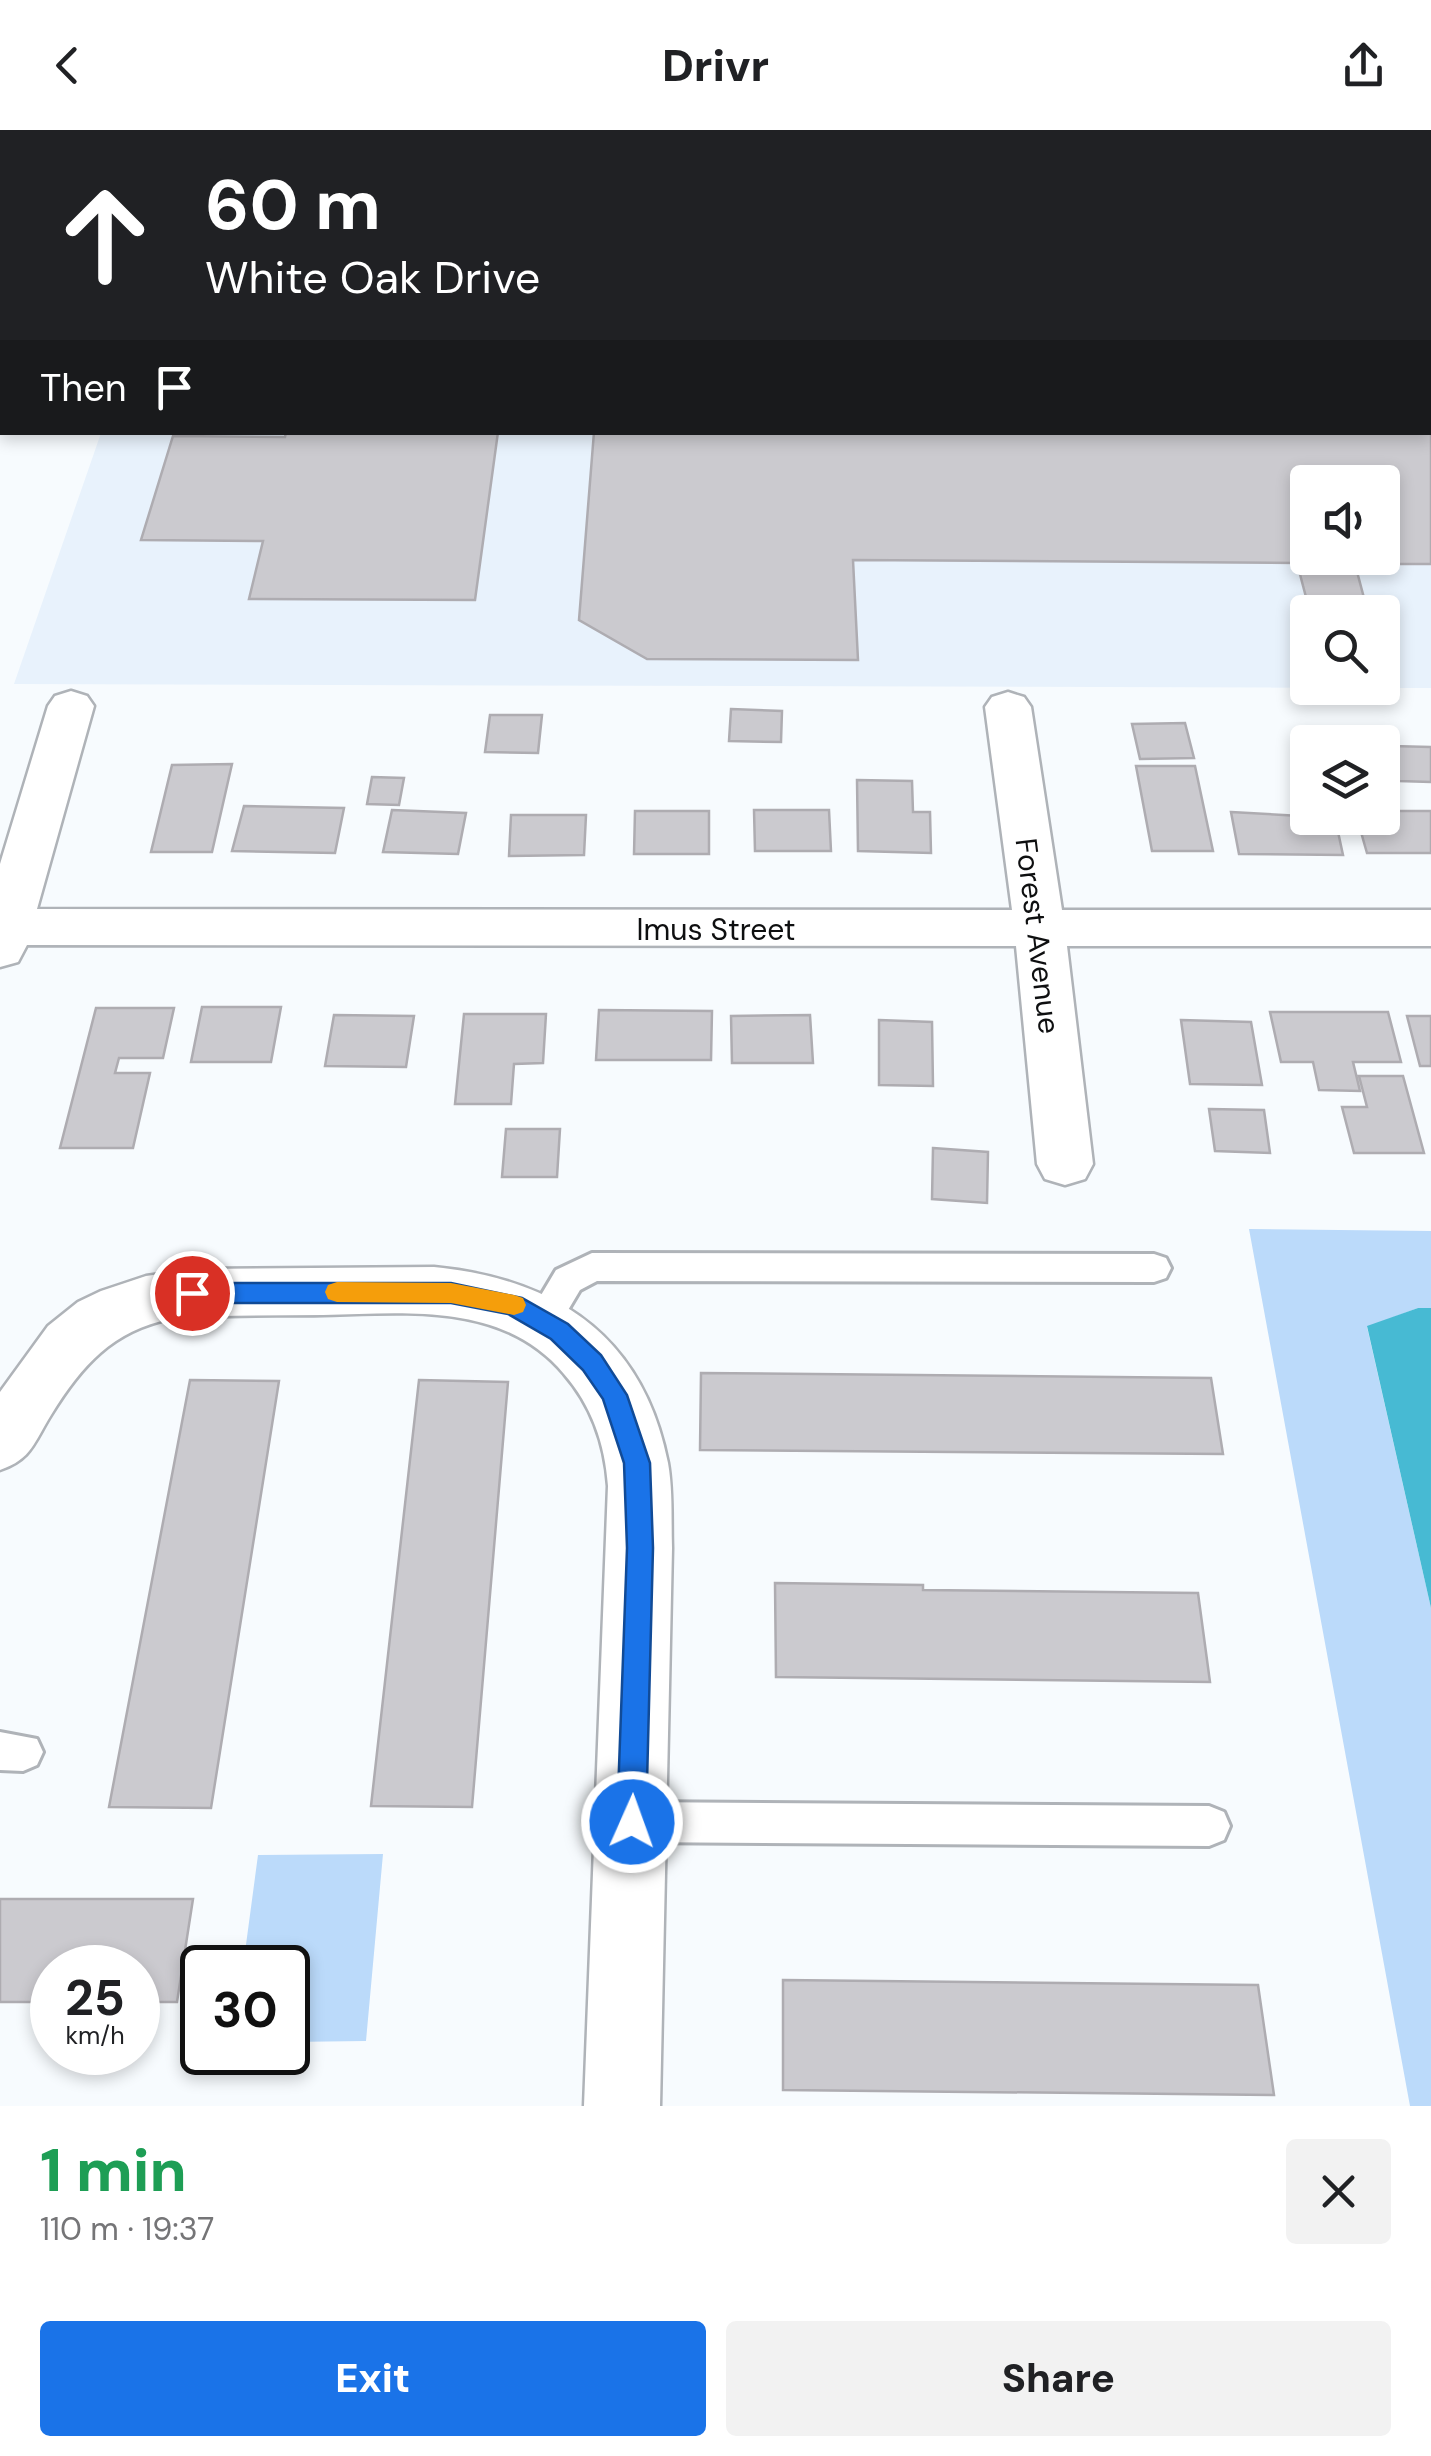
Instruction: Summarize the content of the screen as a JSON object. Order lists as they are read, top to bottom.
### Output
{
  "streets": {
    "street": ["Imus Street", "Forest Avenue"]
  },
  "crossings": [
    ["Imus Street", "Forest Avenue"]
  ],
  "page": {
    "header": "Drivr",
    "turn": ["60 m", "White Oak Drive"],
    "then": "Then",
    "speed": "25 km/h",
    "limit": "30",
    "heading": ["1 min", "110 m · 19:37"],
    "buttons": ["Exit", "Share"]
  }
}
